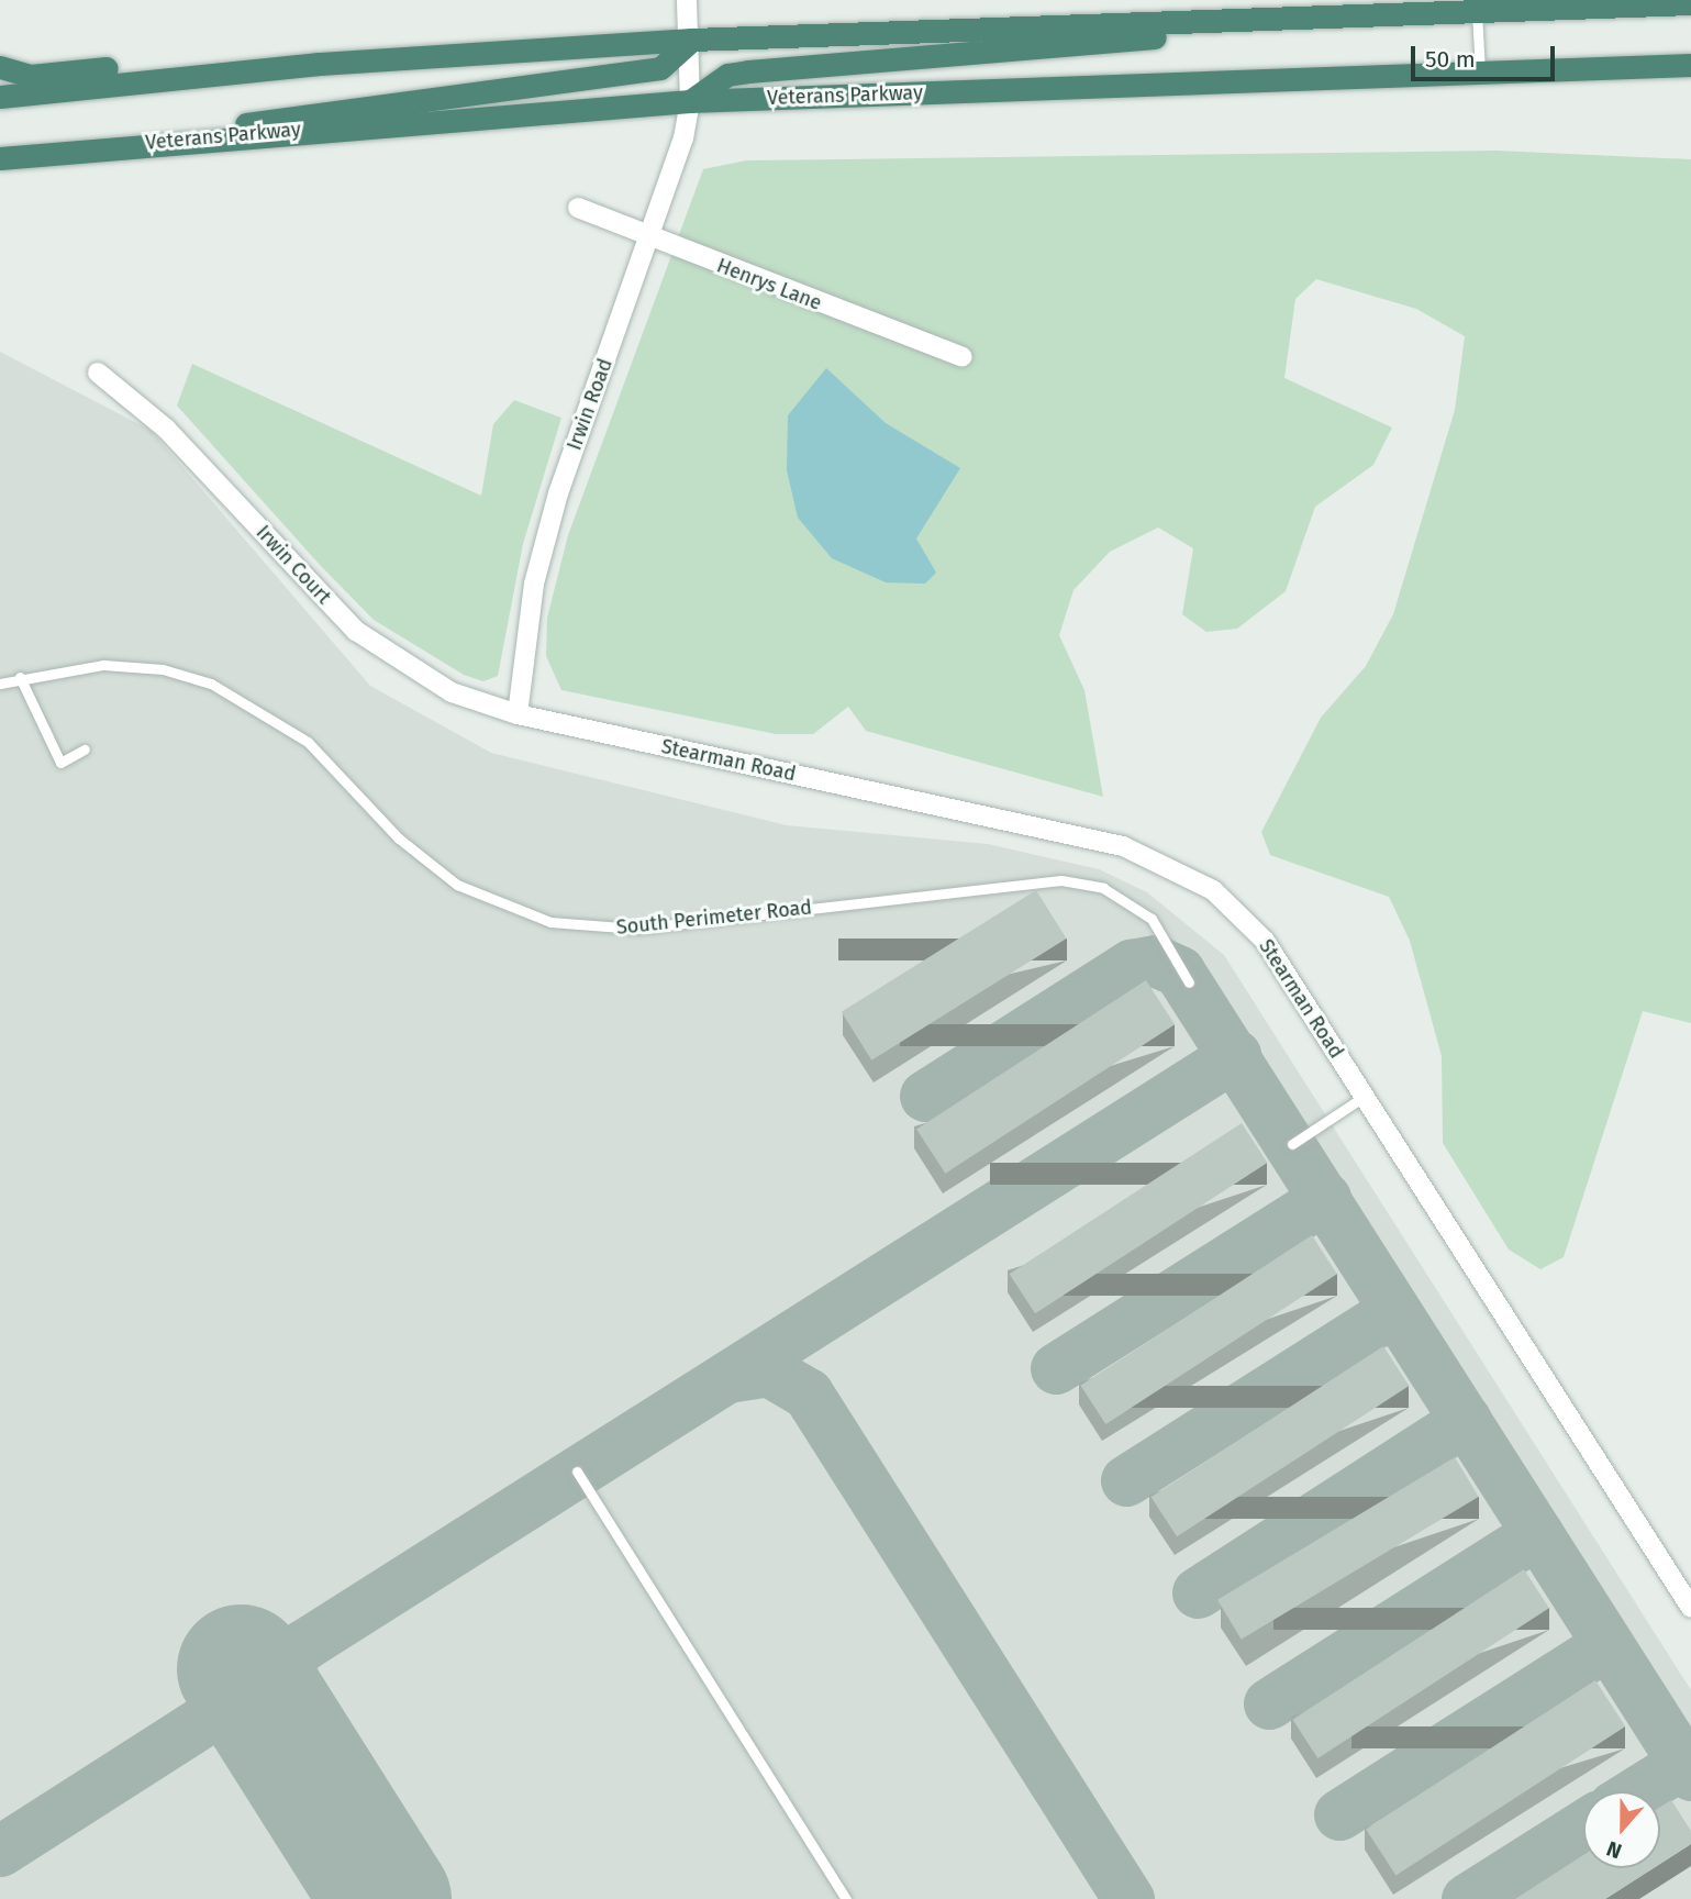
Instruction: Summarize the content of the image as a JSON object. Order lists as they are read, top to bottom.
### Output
{
  "streets": {
    "highway": ["Veterans Parkway"],
    "street": [
      "Henrys Lane",
      "Irwin Road",
      "Irwin Court",
      "Stearman Road"
    ],
    "lane": ["South Perimeter Road"]
  },
  "crossings": [
    ["Veterans Parkway", "Irwin Road"],
    ["Henrys Lane", "Irwin Road"],
    ["Irwin Road", "Irwin Court"],
    ["Irwin Road", "Stearman Road"],
    ["Irwin Court", "Stearman Road"]
  ],
  "scale_bar": "50 m",
  "north": "bottom"
}
